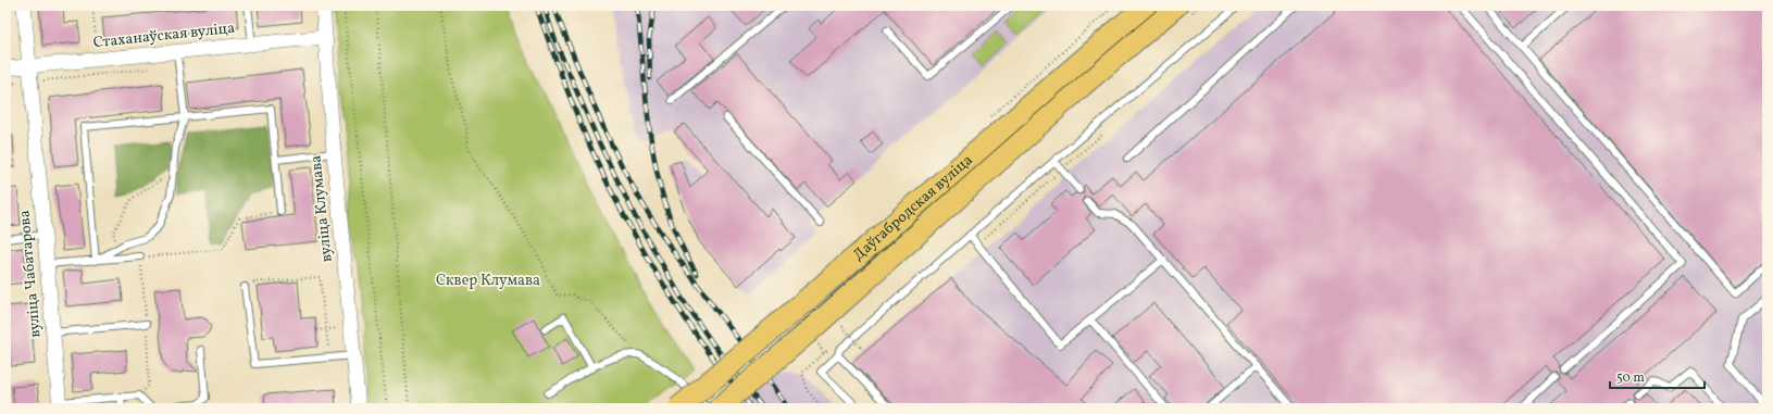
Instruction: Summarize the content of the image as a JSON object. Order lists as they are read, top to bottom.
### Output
{
  "streets": {
    "main road": ["Даўгабродская вуліца"],
    "street": ["Стаханаўская вуліца", "вуліца Клумава", "вуліца Чабатарова"]
  },
  "crossings": [
    ["Стаханаўская вуліца", "вуліца Клумава"],
    ["Стаханаўская вуліца", "вуліца Чабатарова"]
  ],
  "parks": ["Сквер Клумава"],
  "scale_bar": "50 m"
}
